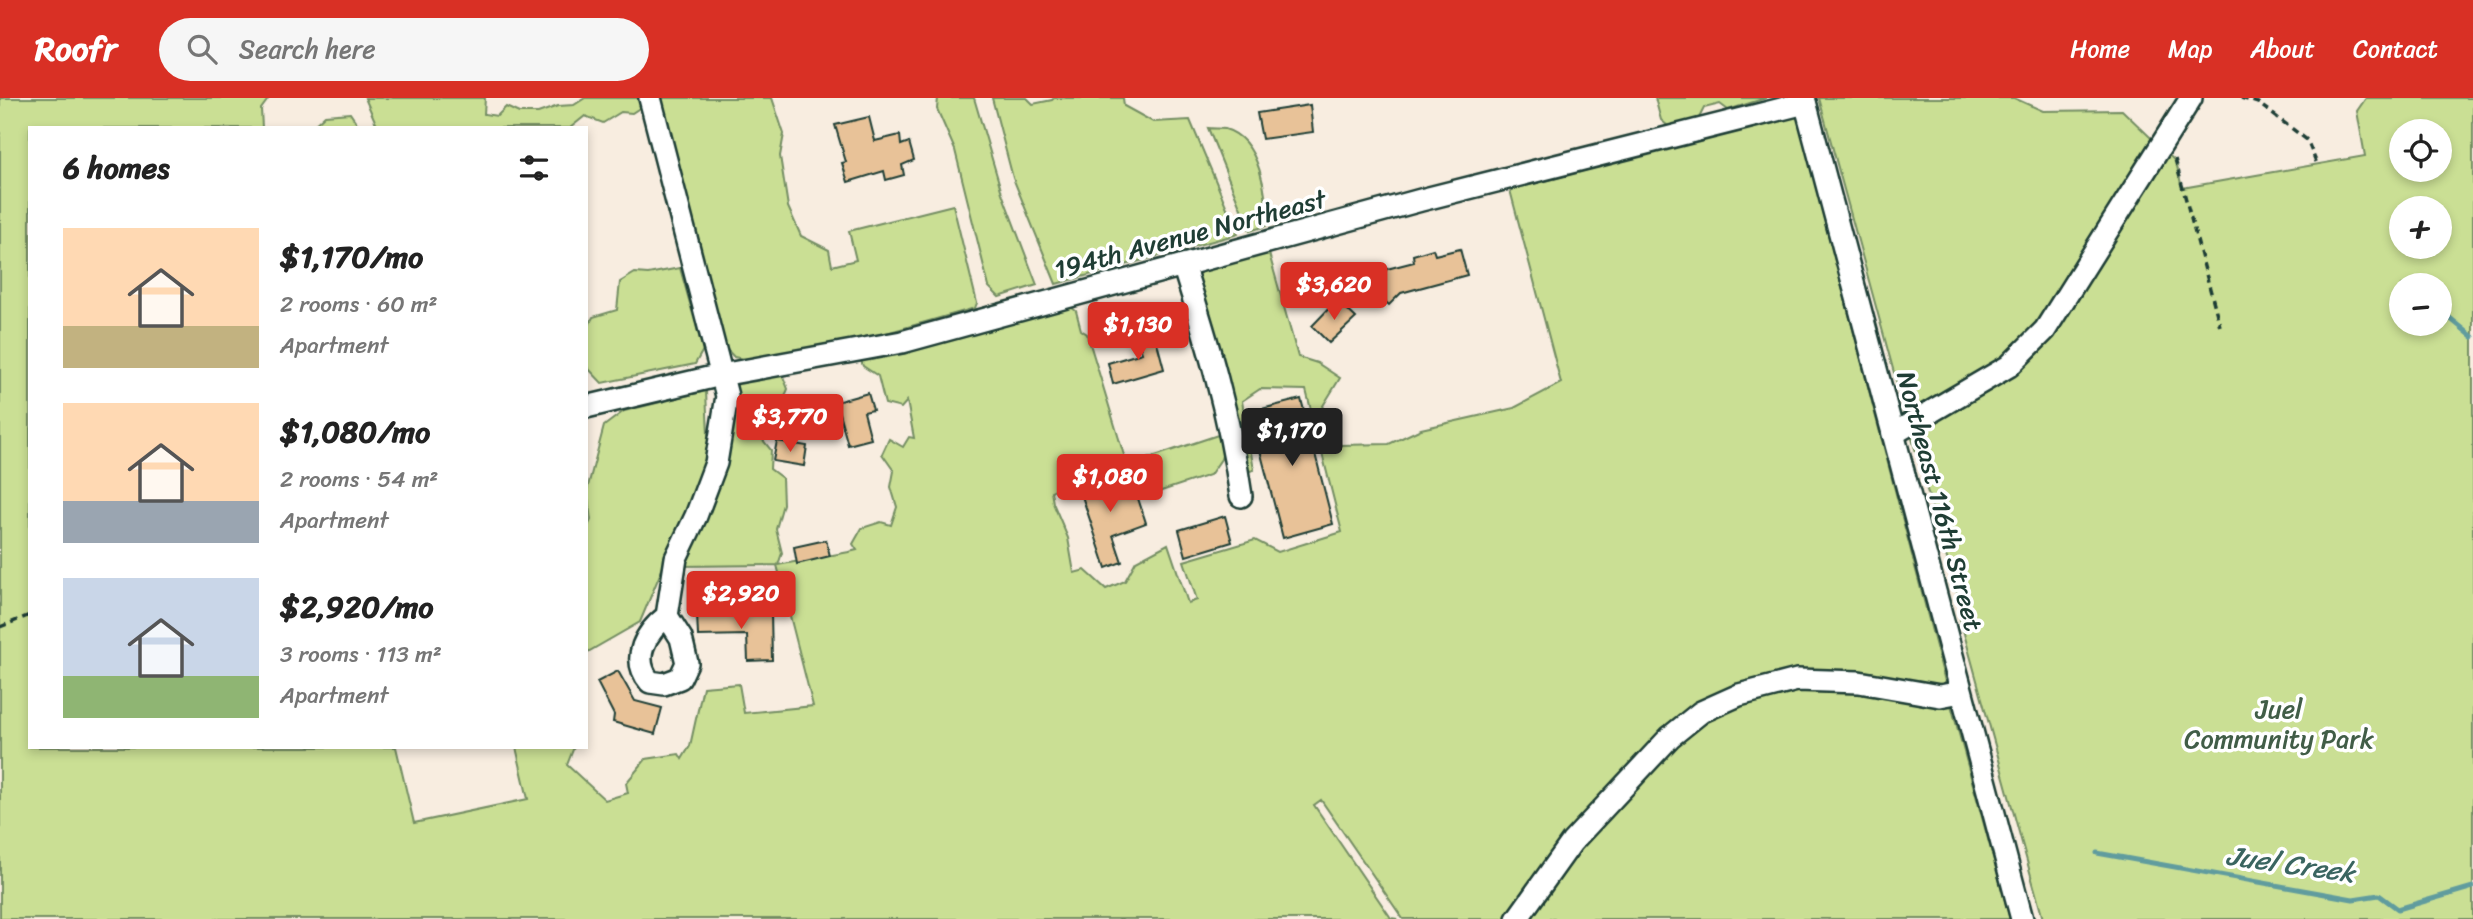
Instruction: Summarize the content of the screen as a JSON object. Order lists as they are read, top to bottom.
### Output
{
  "streets": {
    "street": ["194th Avenue Northeast", "Northeast 116th Street"]
  },
  "crossings": [
    ["194th Avenue Northeast", "Northeast 116th Street"]
  ],
  "water": ["Juel Creek"],
  "parks": ["Juel Community Park"],
  "page": {
    "header": "Roofr",
    "search": "Search here",
    "nav": [
      "Home",
      "Map",
      "About",
      "Contact"
    ],
    "map_buttons": ["+", "−"],
    "heading": "6 homes",
    "list": [
      {
        "name": "$1,170/mo",
        "note": "2 rooms · 60 m² · Apartment"
      },
      {
        "name": "$1,080/mo",
        "note": "2 rooms · 54 m² · Apartment"
      },
      {
        "name": "$2,920/mo",
        "note": "3 rooms · 113 m² · Apartment"
      }
    ],
    "price": [
      "$3,620",
      "$1,130",
      "$3,770",
      "$1,170",
      "$1,080",
      "$2,920"
    ]
  }
}
